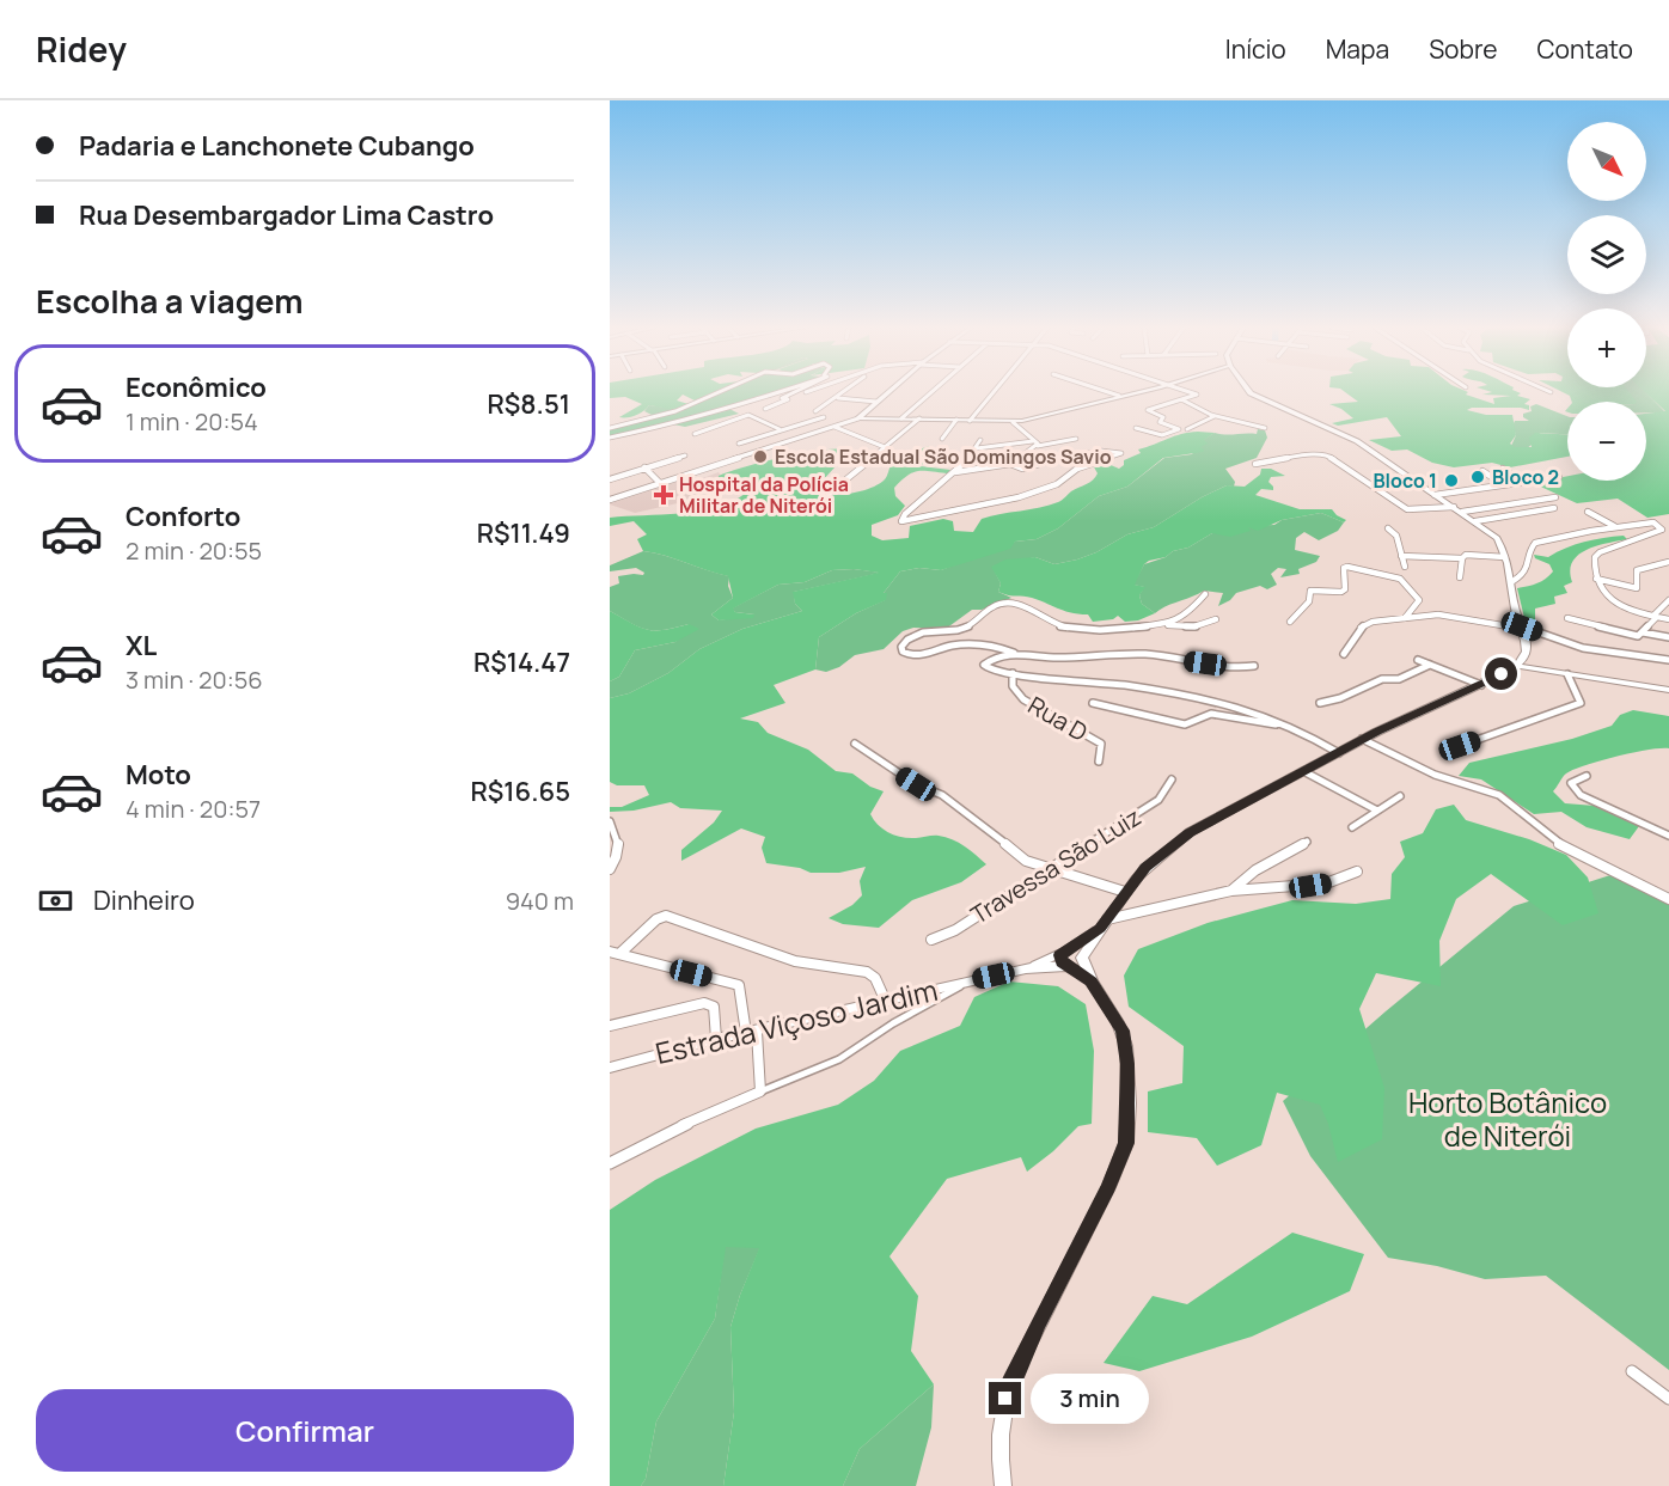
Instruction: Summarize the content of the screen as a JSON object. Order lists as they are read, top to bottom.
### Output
{
  "streets": {
    "main road": ["Estrada Viçoso Jardim"],
    "street": ["Rua D", "Travessa São Luiz"]
  },
  "parks": ["Horto Botânico de Niterói"],
  "places": {
    "other": ["Escola Estadual São Domingos Savio", "Bloco 2", "Bloco 1"],
    "health": ["Hospital da Polícia Militar de Niterói"]
  },
  "north": "bottom right",
  "page": {
    "header": "Ridey",
    "nav": [
      "Início",
      "Mapa",
      "Sobre",
      "Contato"
    ],
    "banner": ["Padaria e Lanchonete Cubango", "Rua Desembargador Lima Castro"],
    "map_buttons": ["+", "−"],
    "heading": "Escolha a viagem",
    "list": [
      {
        "name": "Econômico",
        "note": "1 min · 20:54",
        "value": "R$8.51"
      },
      {
        "name": "Conforto",
        "note": "2 min · 20:55",
        "value": "R$11.49"
      },
      {
        "name": "XL",
        "note": "3 min · 20:56",
        "value": "R$14.47"
      },
      {
        "name": "Moto",
        "note": "4 min · 20:57",
        "value": "R$16.65"
      }
    ],
    "pay": ["Dinheiro", "940 m"],
    "bubble": "3 min",
    "buttons": "Confirmar"
  }
}
